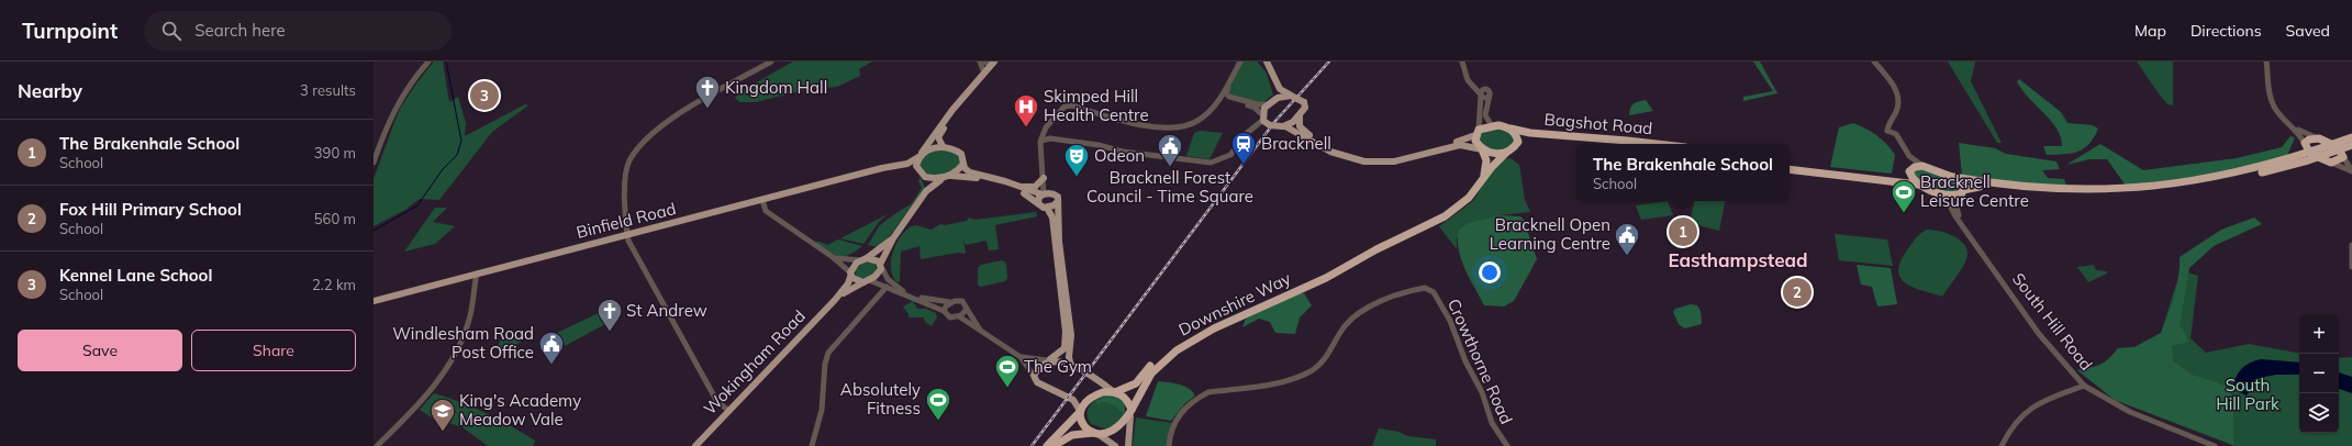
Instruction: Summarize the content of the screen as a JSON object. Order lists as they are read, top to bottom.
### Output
{
  "streets": {
    "highway": ["Bagshot Road", "Downshire Way"],
    "main road": ["Binfield Road", "Wokingham Road"],
    "street": ["South Hill Road", "Crowthorne Road"]
  },
  "crossings": [
    ["Bagshot Road", "Downshire Way"]
  ],
  "districts": ["Easthampstead"],
  "parks": ["South Hill Park"],
  "places": {
    "church": ["Kingdom Hall", "St Andrew"],
    "hospital": ["Skimped Hill Health Centre"],
    "station": ["Bracknell"],
    "public building": ["Bracknell Forest Council - Time Square", "Bracknell Open Learning Centre", "Windlesham Road Post Office"],
    "theatre": ["Odeon"],
    "sports": ["Bracknell Leisure Centre", "The Gym", "Absolutely Fitness"],
    "school or university": ["King's Academy Meadow Vale"]
  },
  "page": {
    "header": "Turnpoint",
    "search": "Search here",
    "nav": ["Map", "Directions", "Saved"],
    "heading": ["Nearby", "3 results"],
    "pins": ["3", "1", "2"],
    "list": [
      {
        "mark": "1",
        "name": "The Brakenhale School",
        "note": "School",
        "value": "390 m"
      },
      {
        "mark": "2",
        "name": "Fox Hill Primary School",
        "note": "School",
        "value": "560 m"
      },
      {
        "mark": "3",
        "name": "Kennel Lane School",
        "note": "School",
        "value": "2.2 km"
      }
    ],
    "popup": ["The Brakenhale School", "School"],
    "map_buttons": ["+", "−"],
    "buttons": ["Save", "Share"]
  }
}
